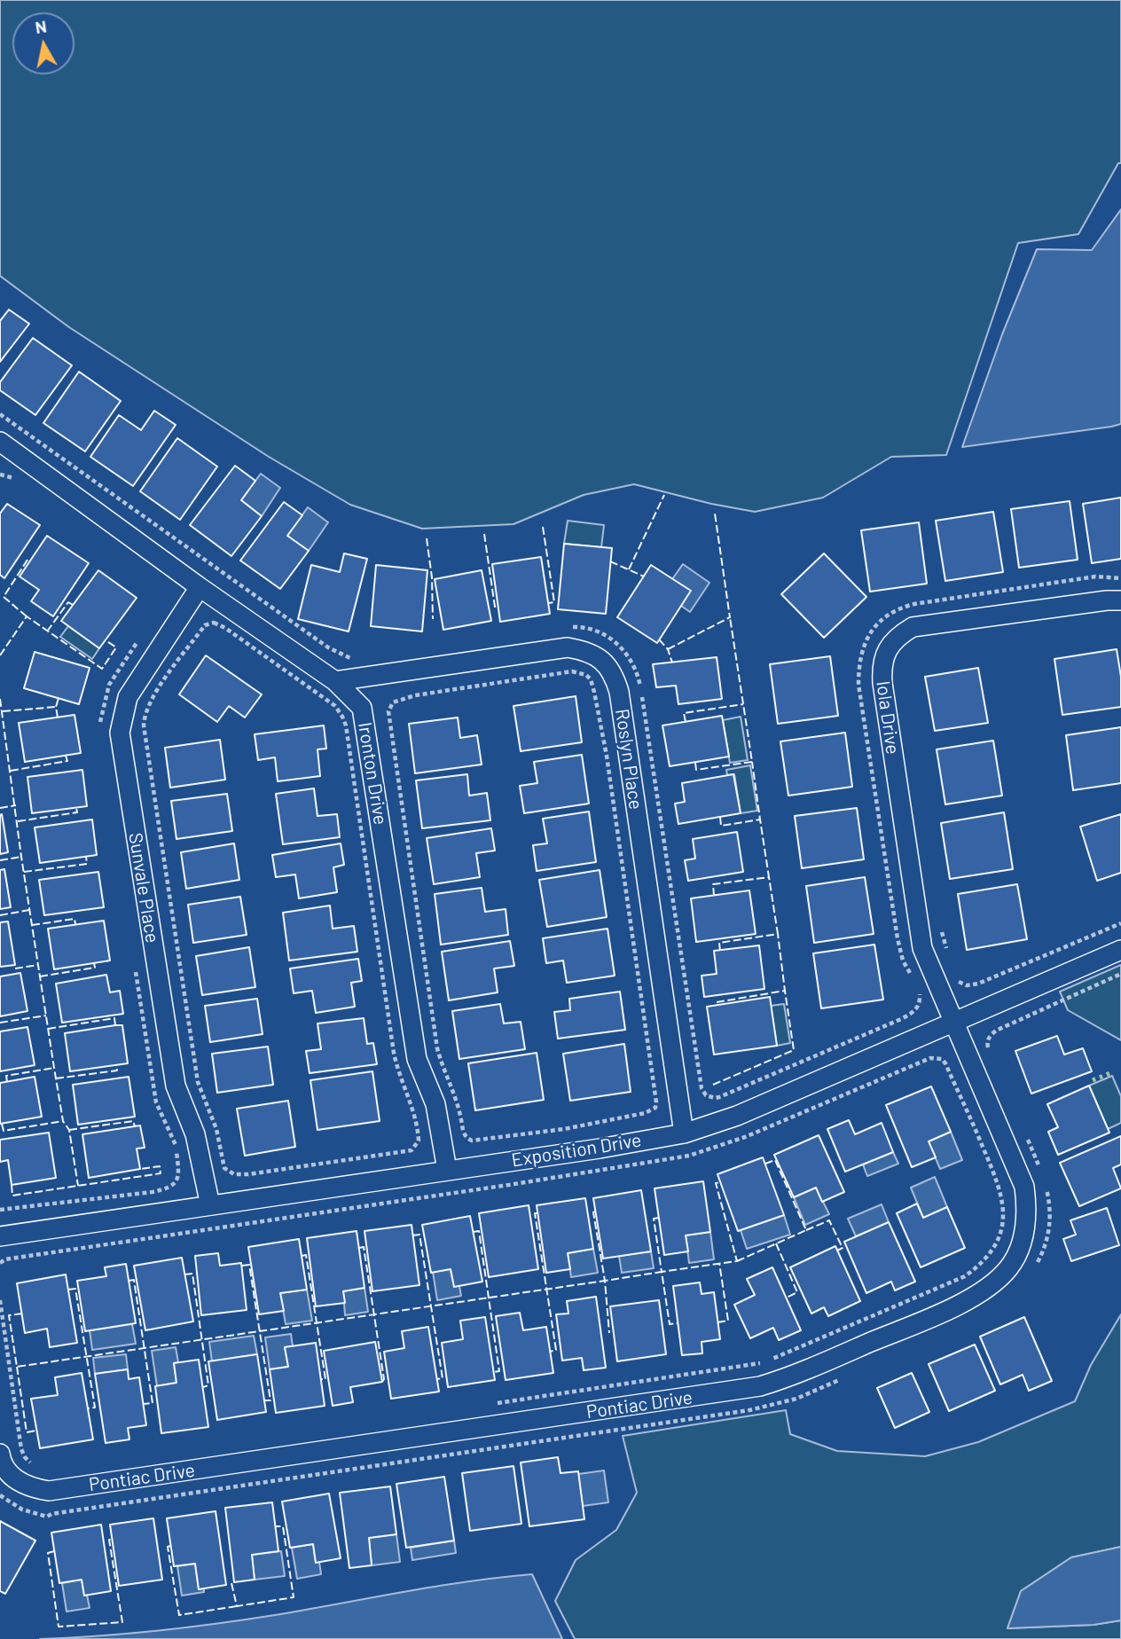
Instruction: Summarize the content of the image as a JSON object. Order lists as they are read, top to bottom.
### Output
{
  "streets": {
    "street": [
      "Iola Drive",
      "Roslyn Place",
      "Ironton Drive",
      "Sunvale Place",
      "Exposition Drive",
      "Pontiac Drive"
    ]
  },
  "crossings": [
    ["Iola Drive", "Exposition Drive"],
    ["Iola Drive", "Pontiac Drive"],
    ["Roslyn Place", "Ironton Drive"],
    ["Roslyn Place", "Exposition Drive"],
    ["Ironton Drive", "Sunvale Place"],
    ["Ironton Drive", "Exposition Drive"],
    ["Sunvale Place", "Exposition Drive"],
    ["Exposition Drive", "Pontiac Drive"]
  ],
  "north": "top"
}
